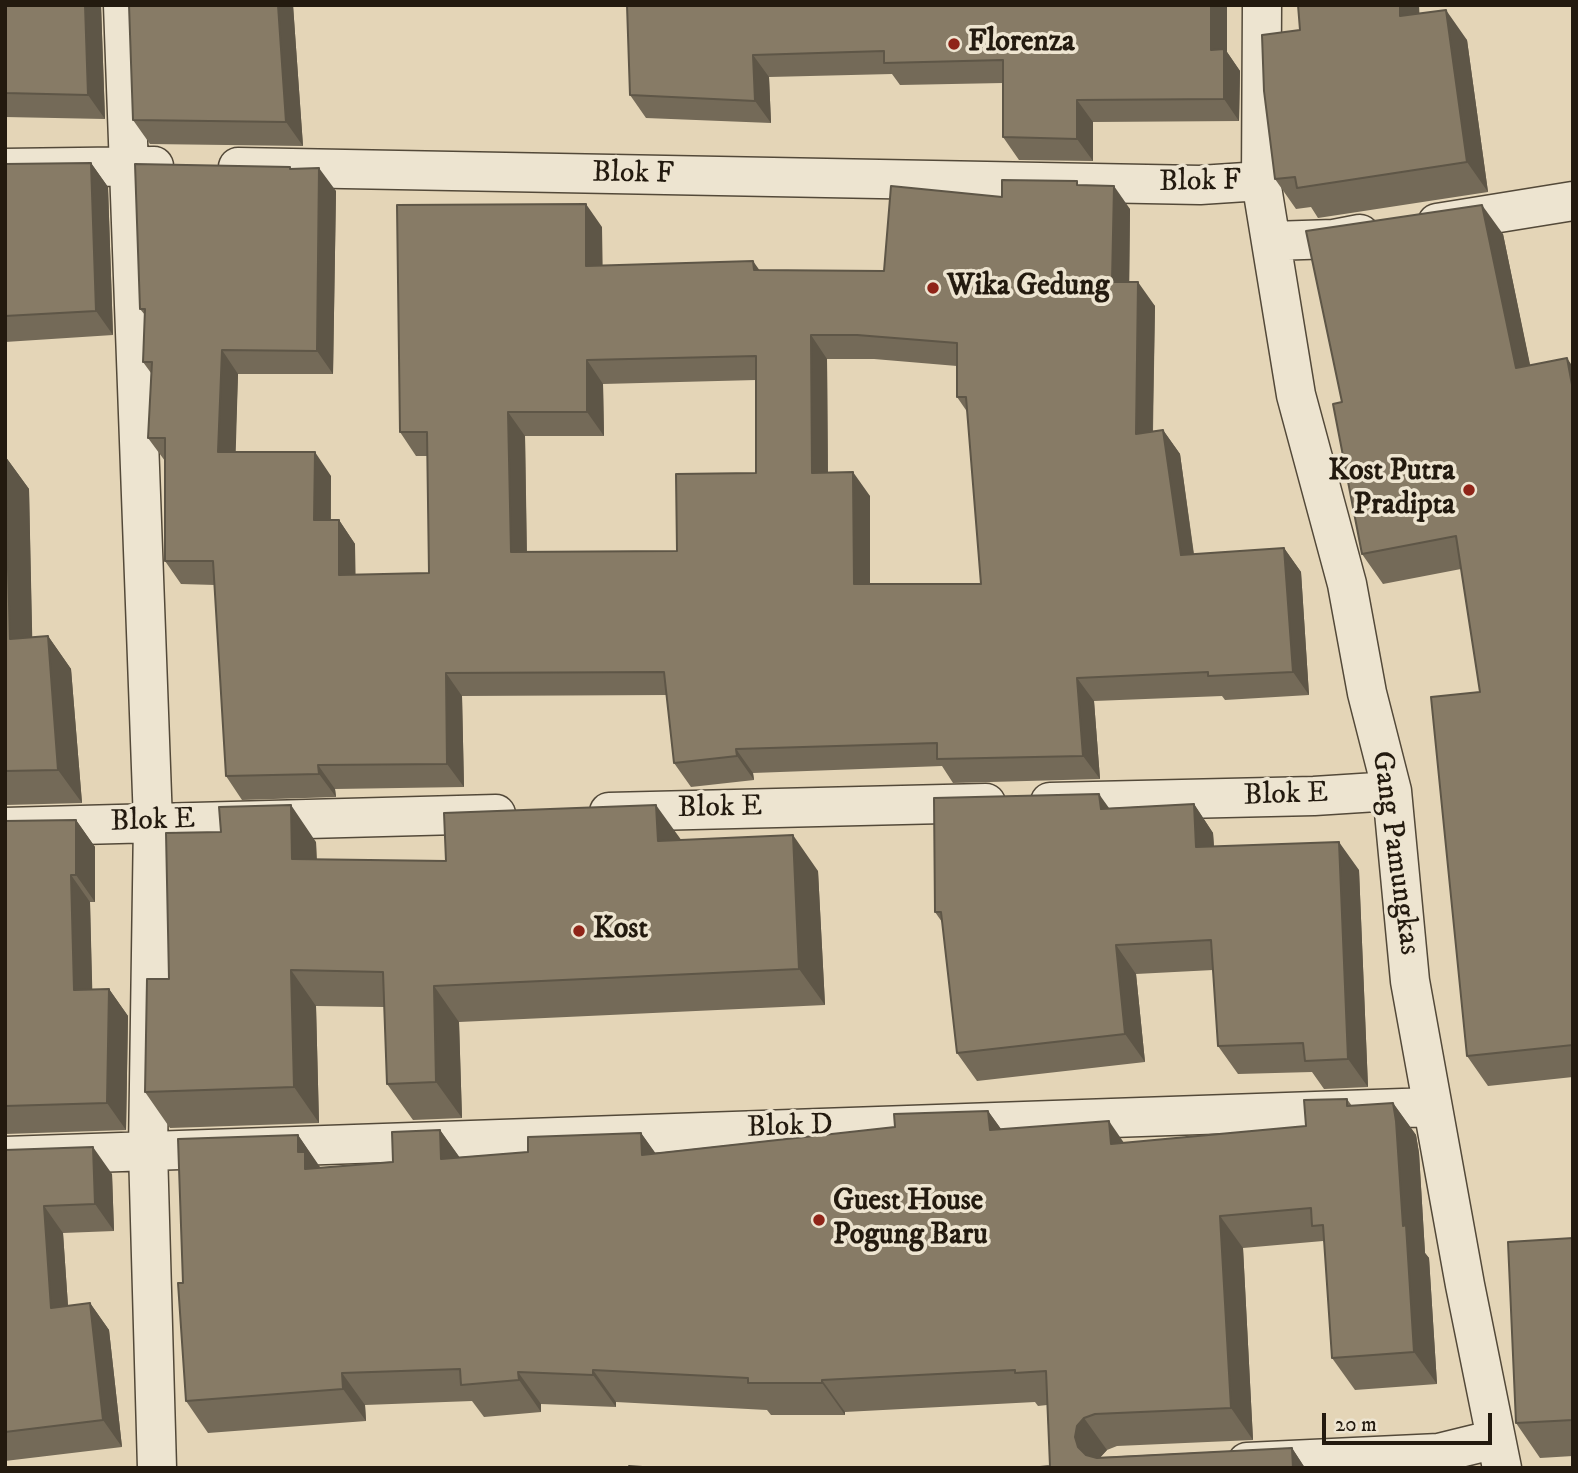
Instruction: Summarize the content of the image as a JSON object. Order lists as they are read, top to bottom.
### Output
{
  "streets": {
    "street": [
      "Blok F",
      "Blok E",
      "Gang Pamungkas",
      "Blok D"
    ]
  },
  "crossings": [
    ["Blok F", "Gang Pamungkas"],
    ["Blok E", "Gang Pamungkas"],
    ["Gang Pamungkas", "Blok D"]
  ],
  "places": [
    "Florenza",
    "Wika Gedung",
    "Kost Putra Pradipta",
    "Kost",
    "Guest House Pogung Baru"
  ],
  "scale_bar": "20 m"
}
